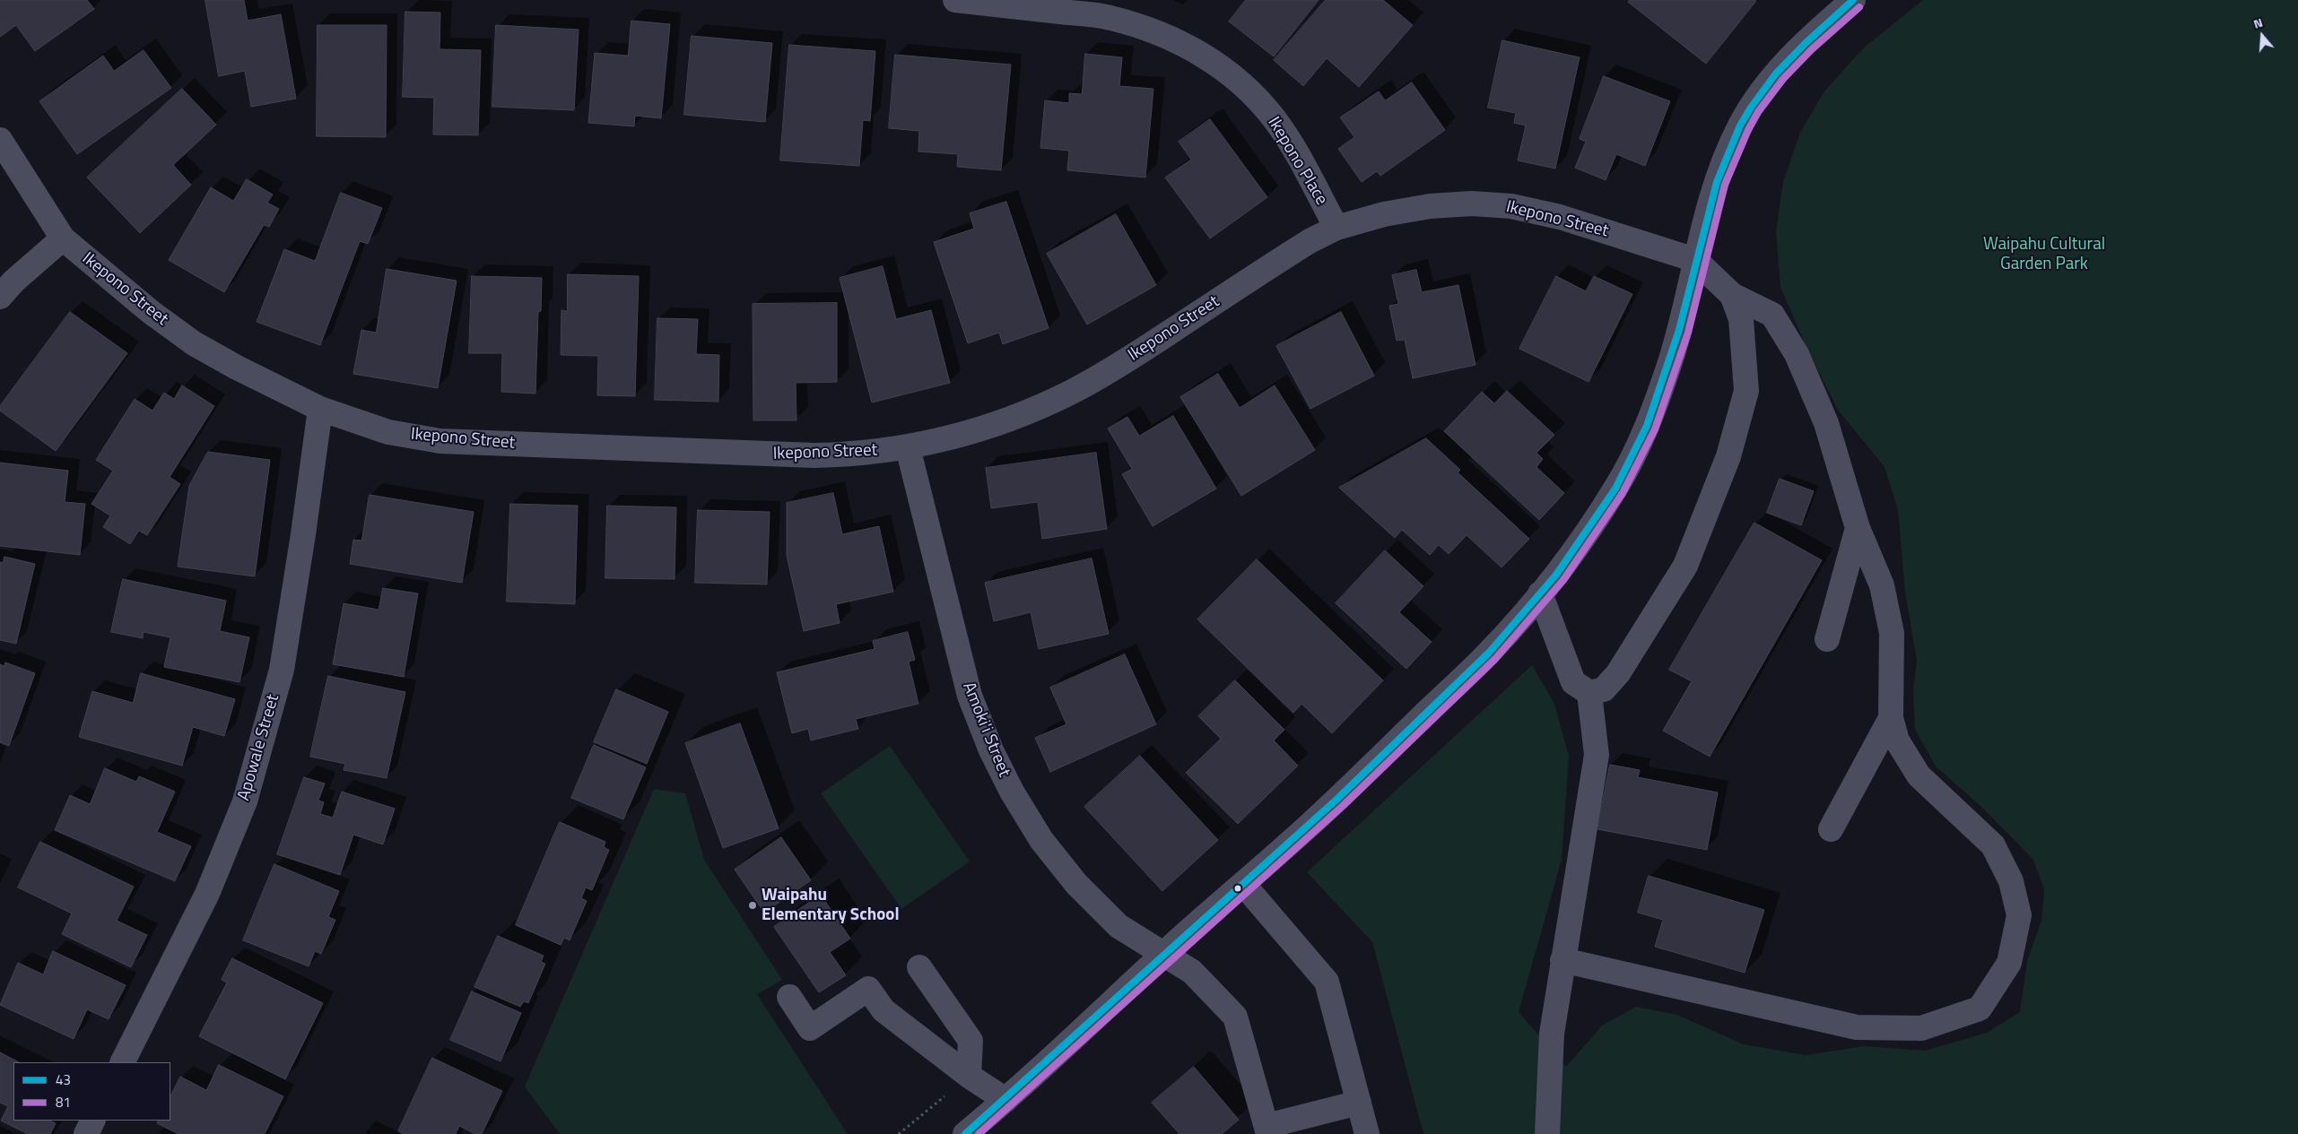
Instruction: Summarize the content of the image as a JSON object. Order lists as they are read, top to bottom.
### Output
{
  "streets": {
    "street": [
      "Ikepono Place",
      "Ikepono Street",
      "Amoki'i Street",
      "Apowale Street"
    ]
  },
  "crossings": [
    ["Ikepono Place", "Ikepono Street"],
    ["Ikepono Street", "Amoki'i Street"],
    ["Ikepono Street", "Apowale Street"]
  ],
  "parks": ["Waipahu Cultural Garden Park"],
  "places": ["Waipahu Elementary School"],
  "lines": ["transit line 43", "transit line 81"],
  "legend": ["43", "81"],
  "north": "top"
}
